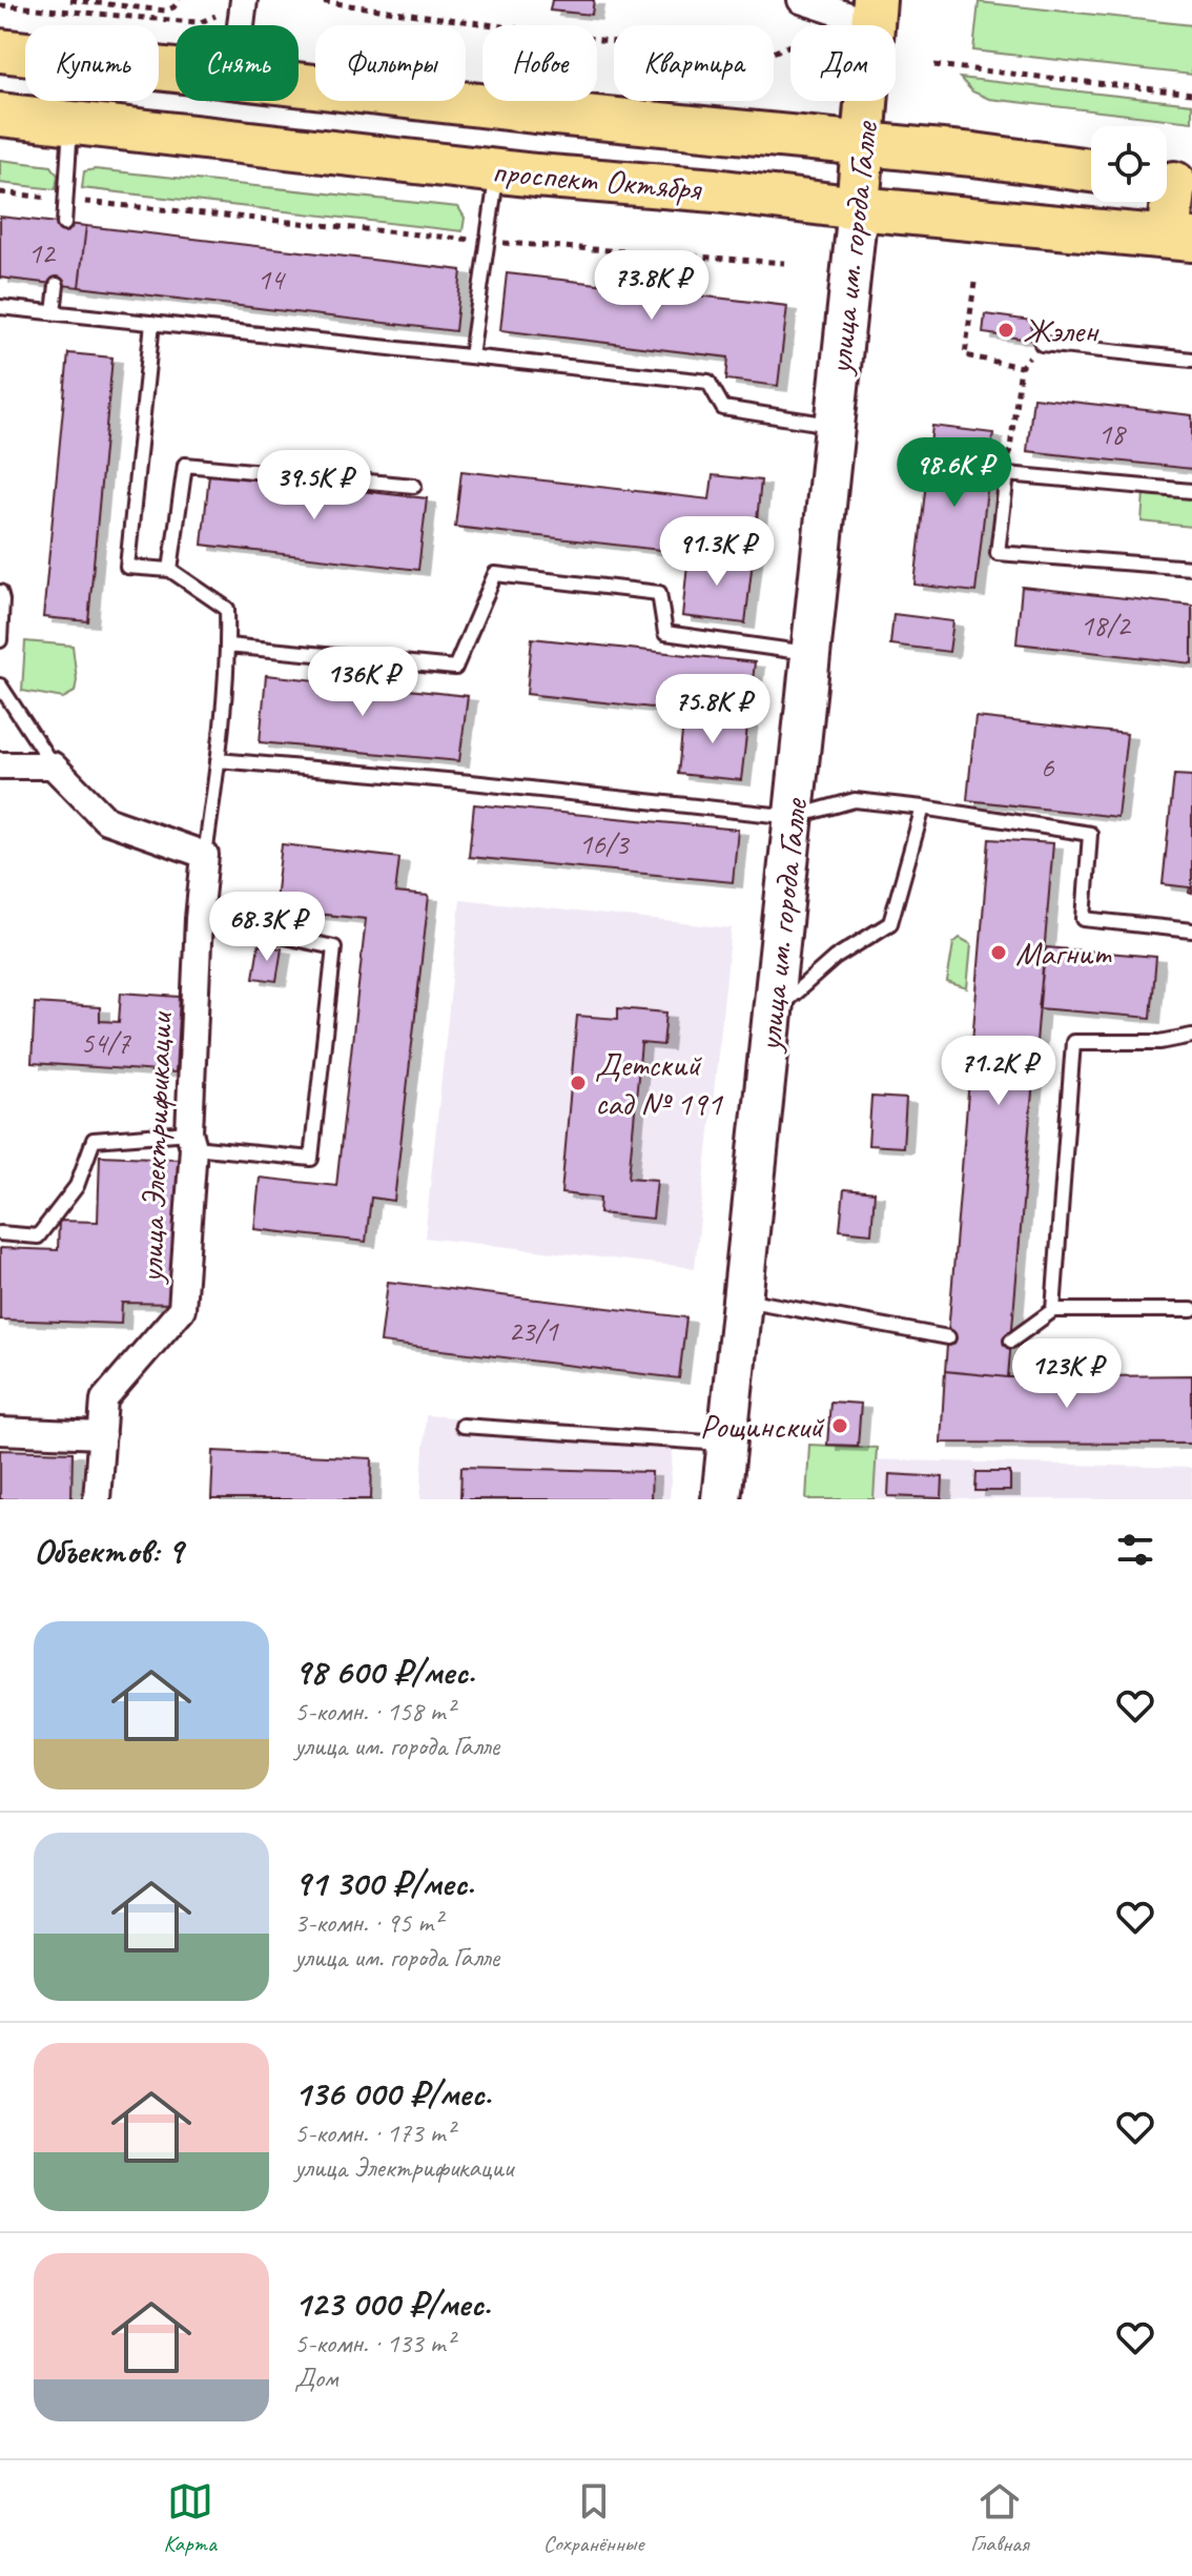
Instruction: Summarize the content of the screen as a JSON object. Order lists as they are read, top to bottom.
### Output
{
  "streets": {
    "main road": ["проспект Октября", "улица им. города Галле"],
    "street": ["улица Электрификации"]
  },
  "crossings": [
    ["проспект Октября", "улица им. города Галле"]
  ],
  "places": [
    "Жэлен",
    "Магнит",
    "Детский сад № 191",
    "Рощинский"
  ],
  "house_numbers": [
    "12",
    "14",
    "18",
    "18/2",
    "6",
    "16/3",
    "54/7",
    "23/1"
  ],
  "page": {
    "chip": [
      "Купить",
      "Снять",
      "Фильтры",
      "Новое",
      "Квартира",
      "Дом"
    ],
    "price": [
      "73.8K ₽",
      "98.6K ₽",
      "39.5K ₽",
      "91.3K ₽",
      "136K ₽",
      "75.8K ₽",
      "68.3K ₽",
      "71.2K ₽",
      "123K ₽"
    ],
    "heading": "Объектов: 9",
    "list": [
      {
        "name": "98 600 ₽/мес.",
        "note": "5-комн. · 158 m² · улица им. города Галле"
      },
      {
        "name": "91 300 ₽/мес.",
        "note": "3-комн. · 95 m² · улица им. города Галле"
      },
      {
        "name": "136 000 ₽/мес.",
        "note": "5-комн. · 173 m² · улица Электрификации"
      },
      {
        "name": "123 000 ₽/мес.",
        "note": "5-комн. · 133 m² · Дом"
      }
    ],
    "tabs": ["Карта", "Сохранённые", "Главная"]
  }
}
